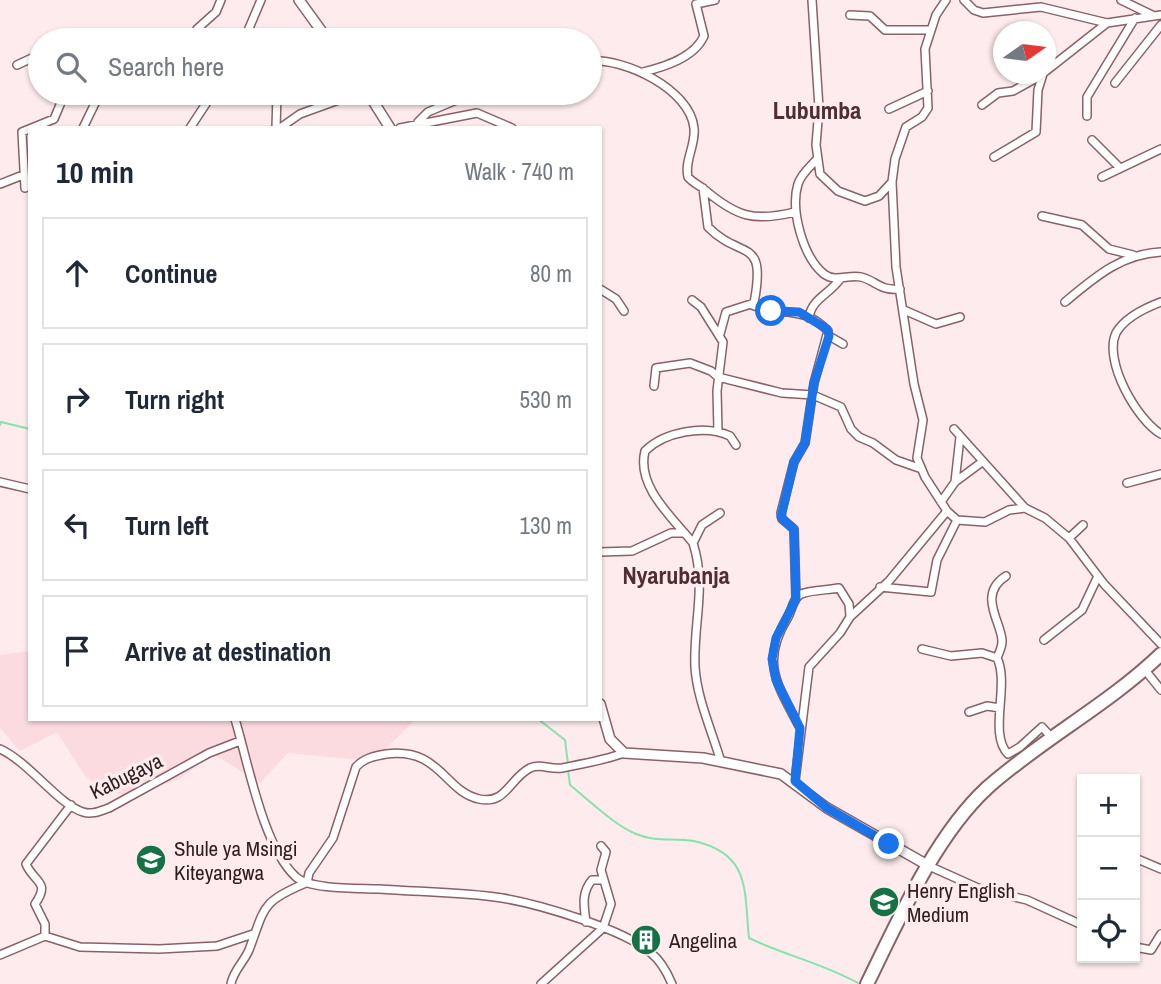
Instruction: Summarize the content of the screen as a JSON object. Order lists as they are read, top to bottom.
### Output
{
  "streets": {
    "street": ["Kabugaya"]
  },
  "districts": ["Lubumba", "Nyarubanja"],
  "places": {
    "school or university": ["Shule ya Msingi Kiteyangwa", "Henry English Medium"],
    "building": ["Angelina"]
  },
  "north": "right",
  "page": {
    "search": "Search here",
    "heading": ["10 min", "Walk · 740 m"],
    "list": [
      ["Continue", "80 m"],
      ["Turn right", "530 m"],
      ["Turn left", "130 m"],
      "Arrive at destination"
    ],
    "map_buttons": ["+", "−"]
  }
}
